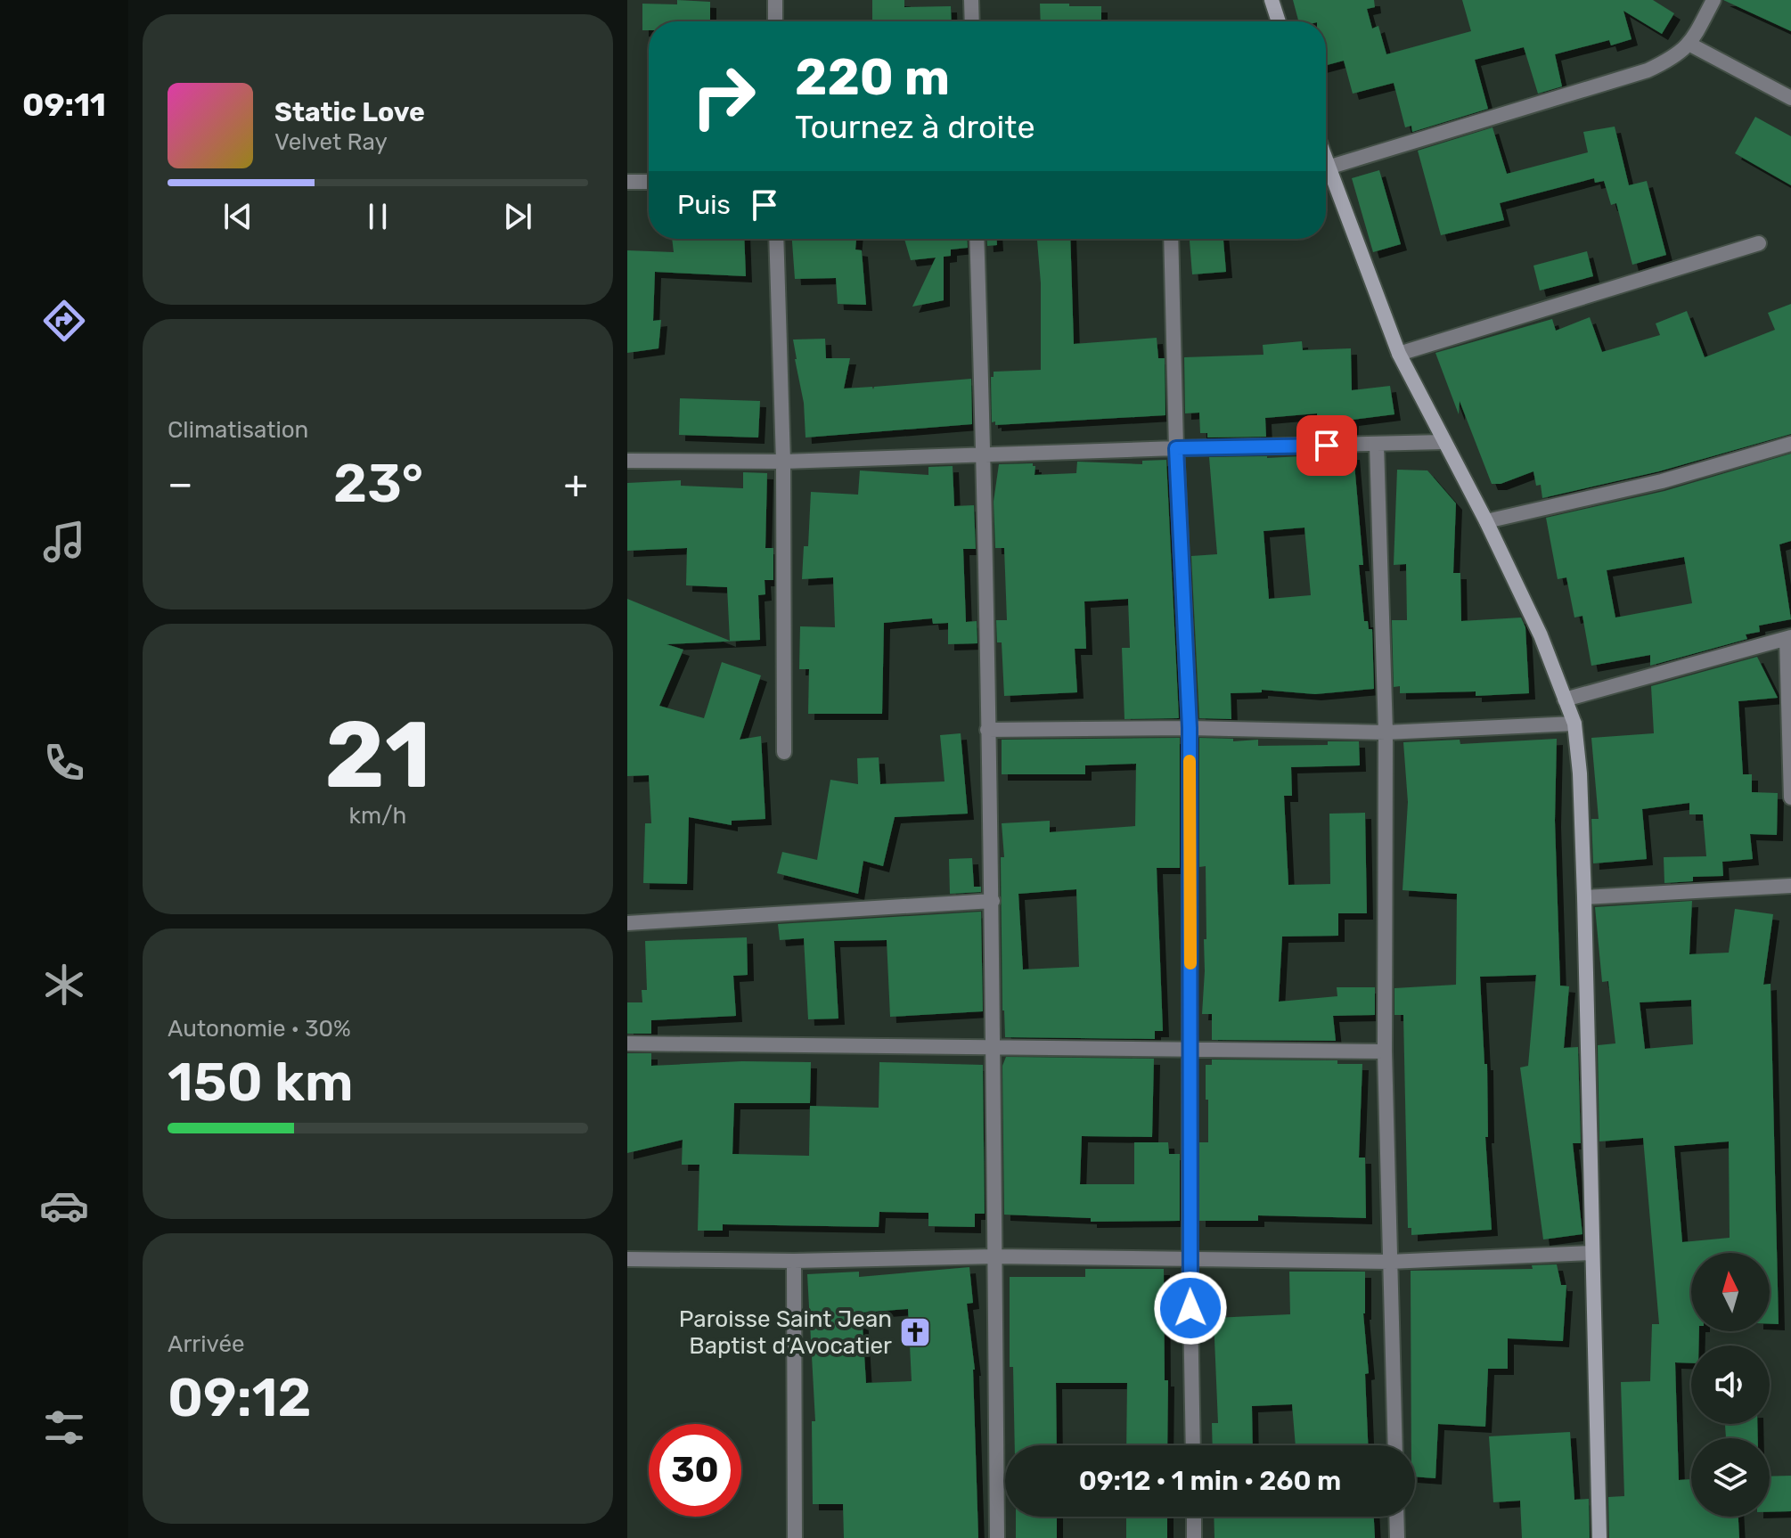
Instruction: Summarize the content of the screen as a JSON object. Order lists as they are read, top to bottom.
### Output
{
  "places": {
    "church": ["Paroisse Saint Jean Baptist d’Avocatier"]
  },
  "north": "top",
  "page": {
    "tabs": "09:11",
    "turn": ["220 m", "Tournez à droite"],
    "song": ["Static Love", "Velvet Ray"],
    "then": "Puis",
    "tile": [
      "Climatisation",
      ["21", "km/h"],
      ["Autonomie · 30%", "150 km"],
      ["Arrivée", "09:12"]
    ],
    "heat": ["−", "23°", "+"],
    "limit": "30",
    "trip": "09:12 · 1 min · 260 m"
  }
}
